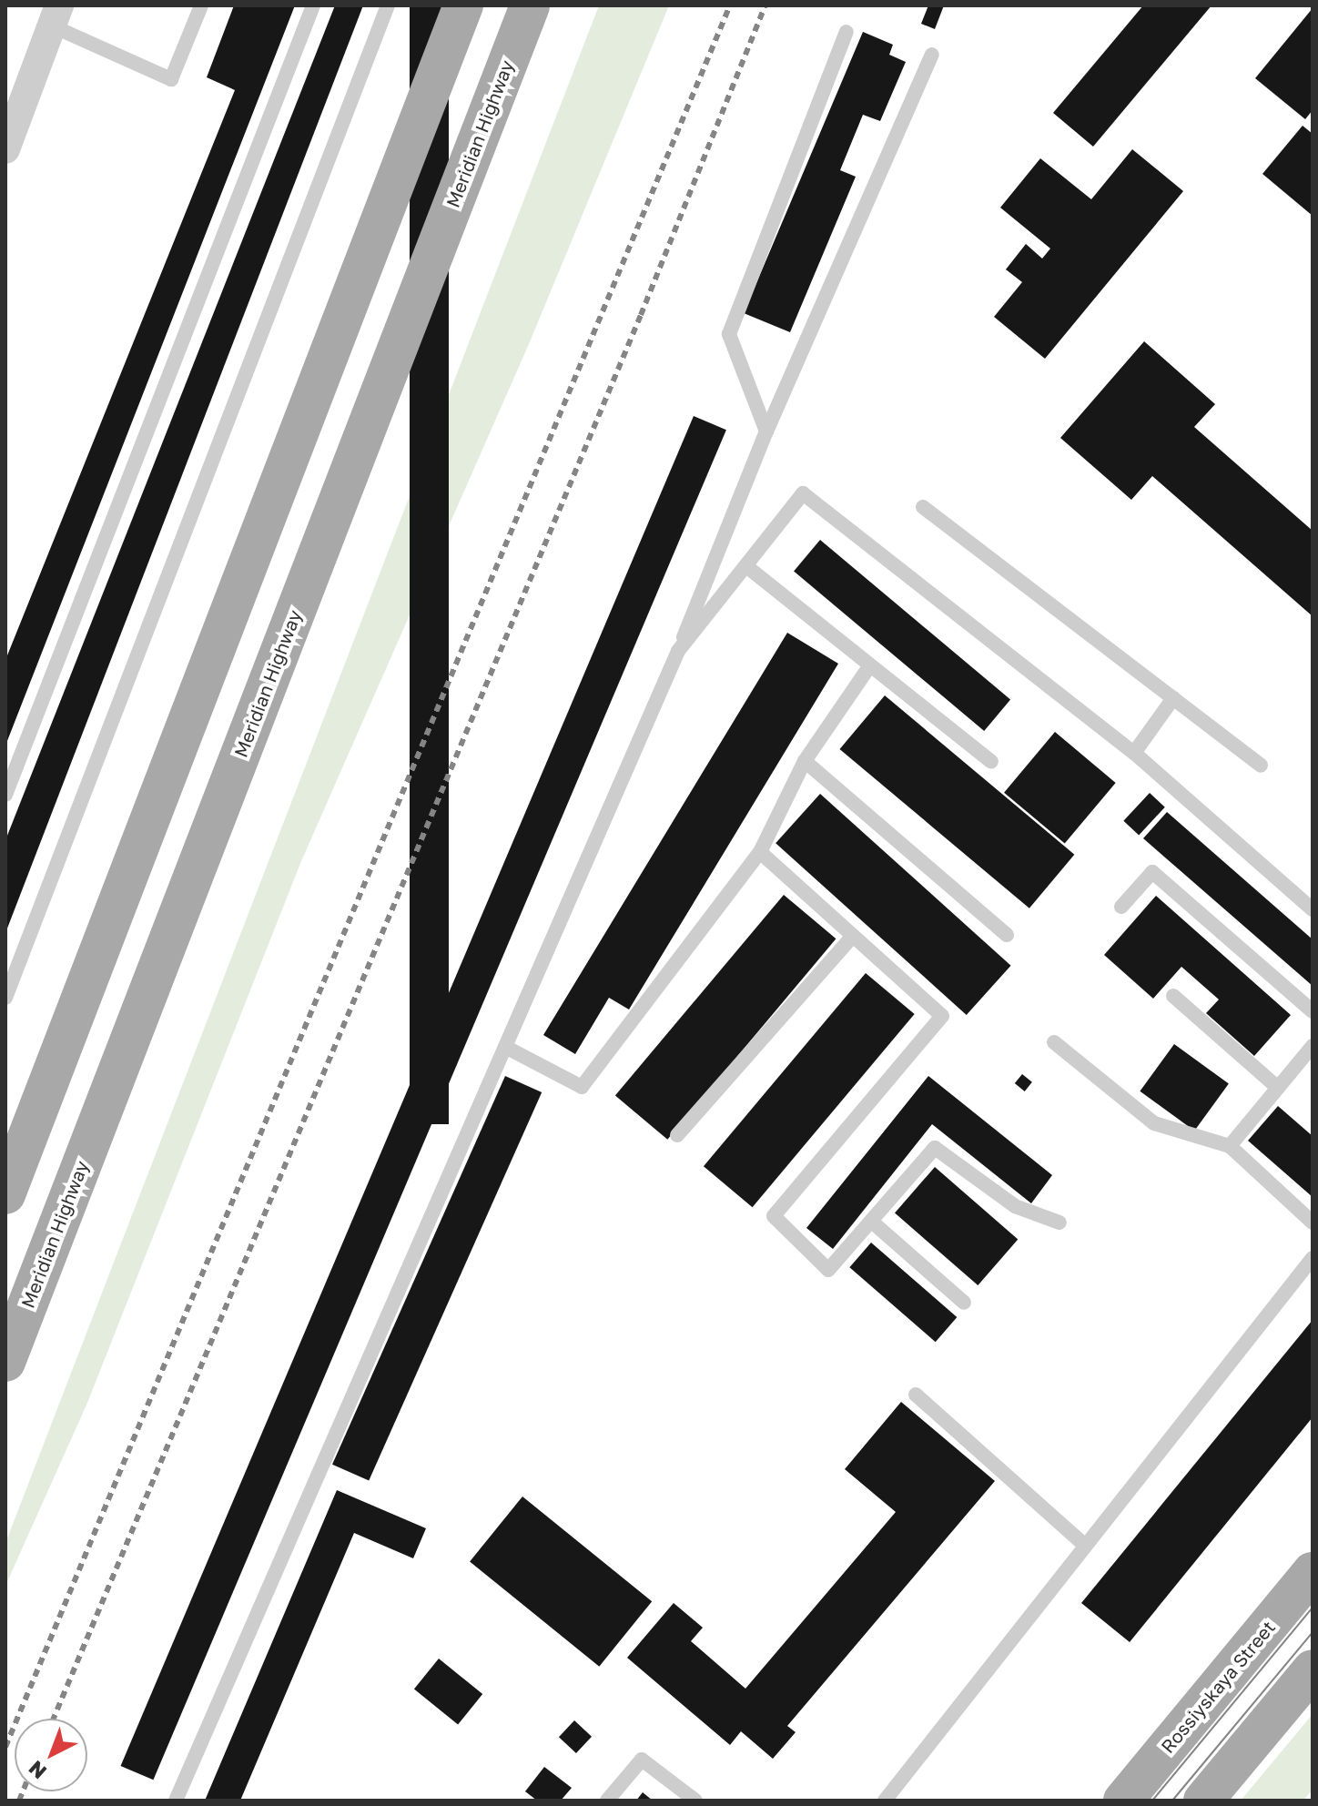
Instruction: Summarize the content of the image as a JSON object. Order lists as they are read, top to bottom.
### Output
{
  "streets": {
    "main road": ["Meridian Highway", "Rossiyskaya Street"]
  },
  "north": "bottom left"
}
